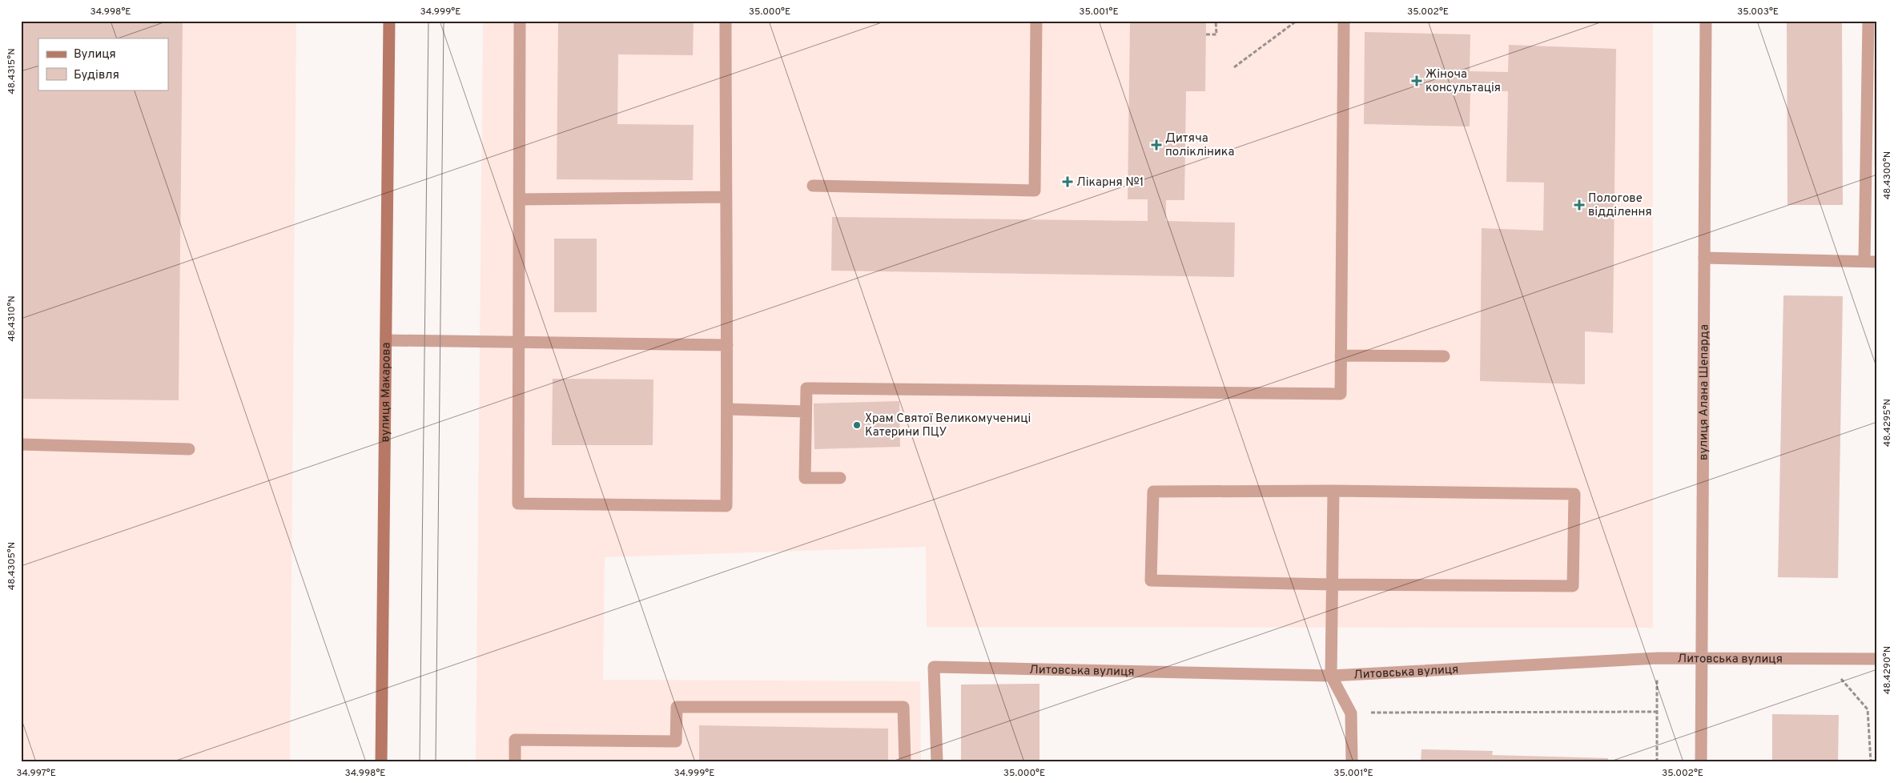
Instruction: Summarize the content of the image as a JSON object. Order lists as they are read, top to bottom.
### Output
{
  "streets": {
    "main road": ["вулиця Макарова"],
    "street": ["вулиця Алана Шепарда", "Литовська вулиця"]
  },
  "crossings": [
    ["вулиця Алана Шепарда", "Литовська вулиця"]
  ],
  "places": {
    "health": [
      "Жіноча консультація",
      "Дитяча полікліника",
      "Лікарня №1",
      "Пологове відділення"
    ],
    "other": ["Храм Святої Великомучениці Катерини ПЦУ"]
  },
  "legend": ["Вулиця", "Будівля"],
  "coordinates": [
    "34.998°E",
    "34.999°E",
    "35.000°E",
    "35.001°E",
    "35.002°E",
    "35.003°E",
    "48.4315°N",
    "48.4300°N",
    "48.4310°N",
    "48.4295°N",
    "48.4305°N",
    "48.4290°N",
    "34.997°E"
  ]
}
